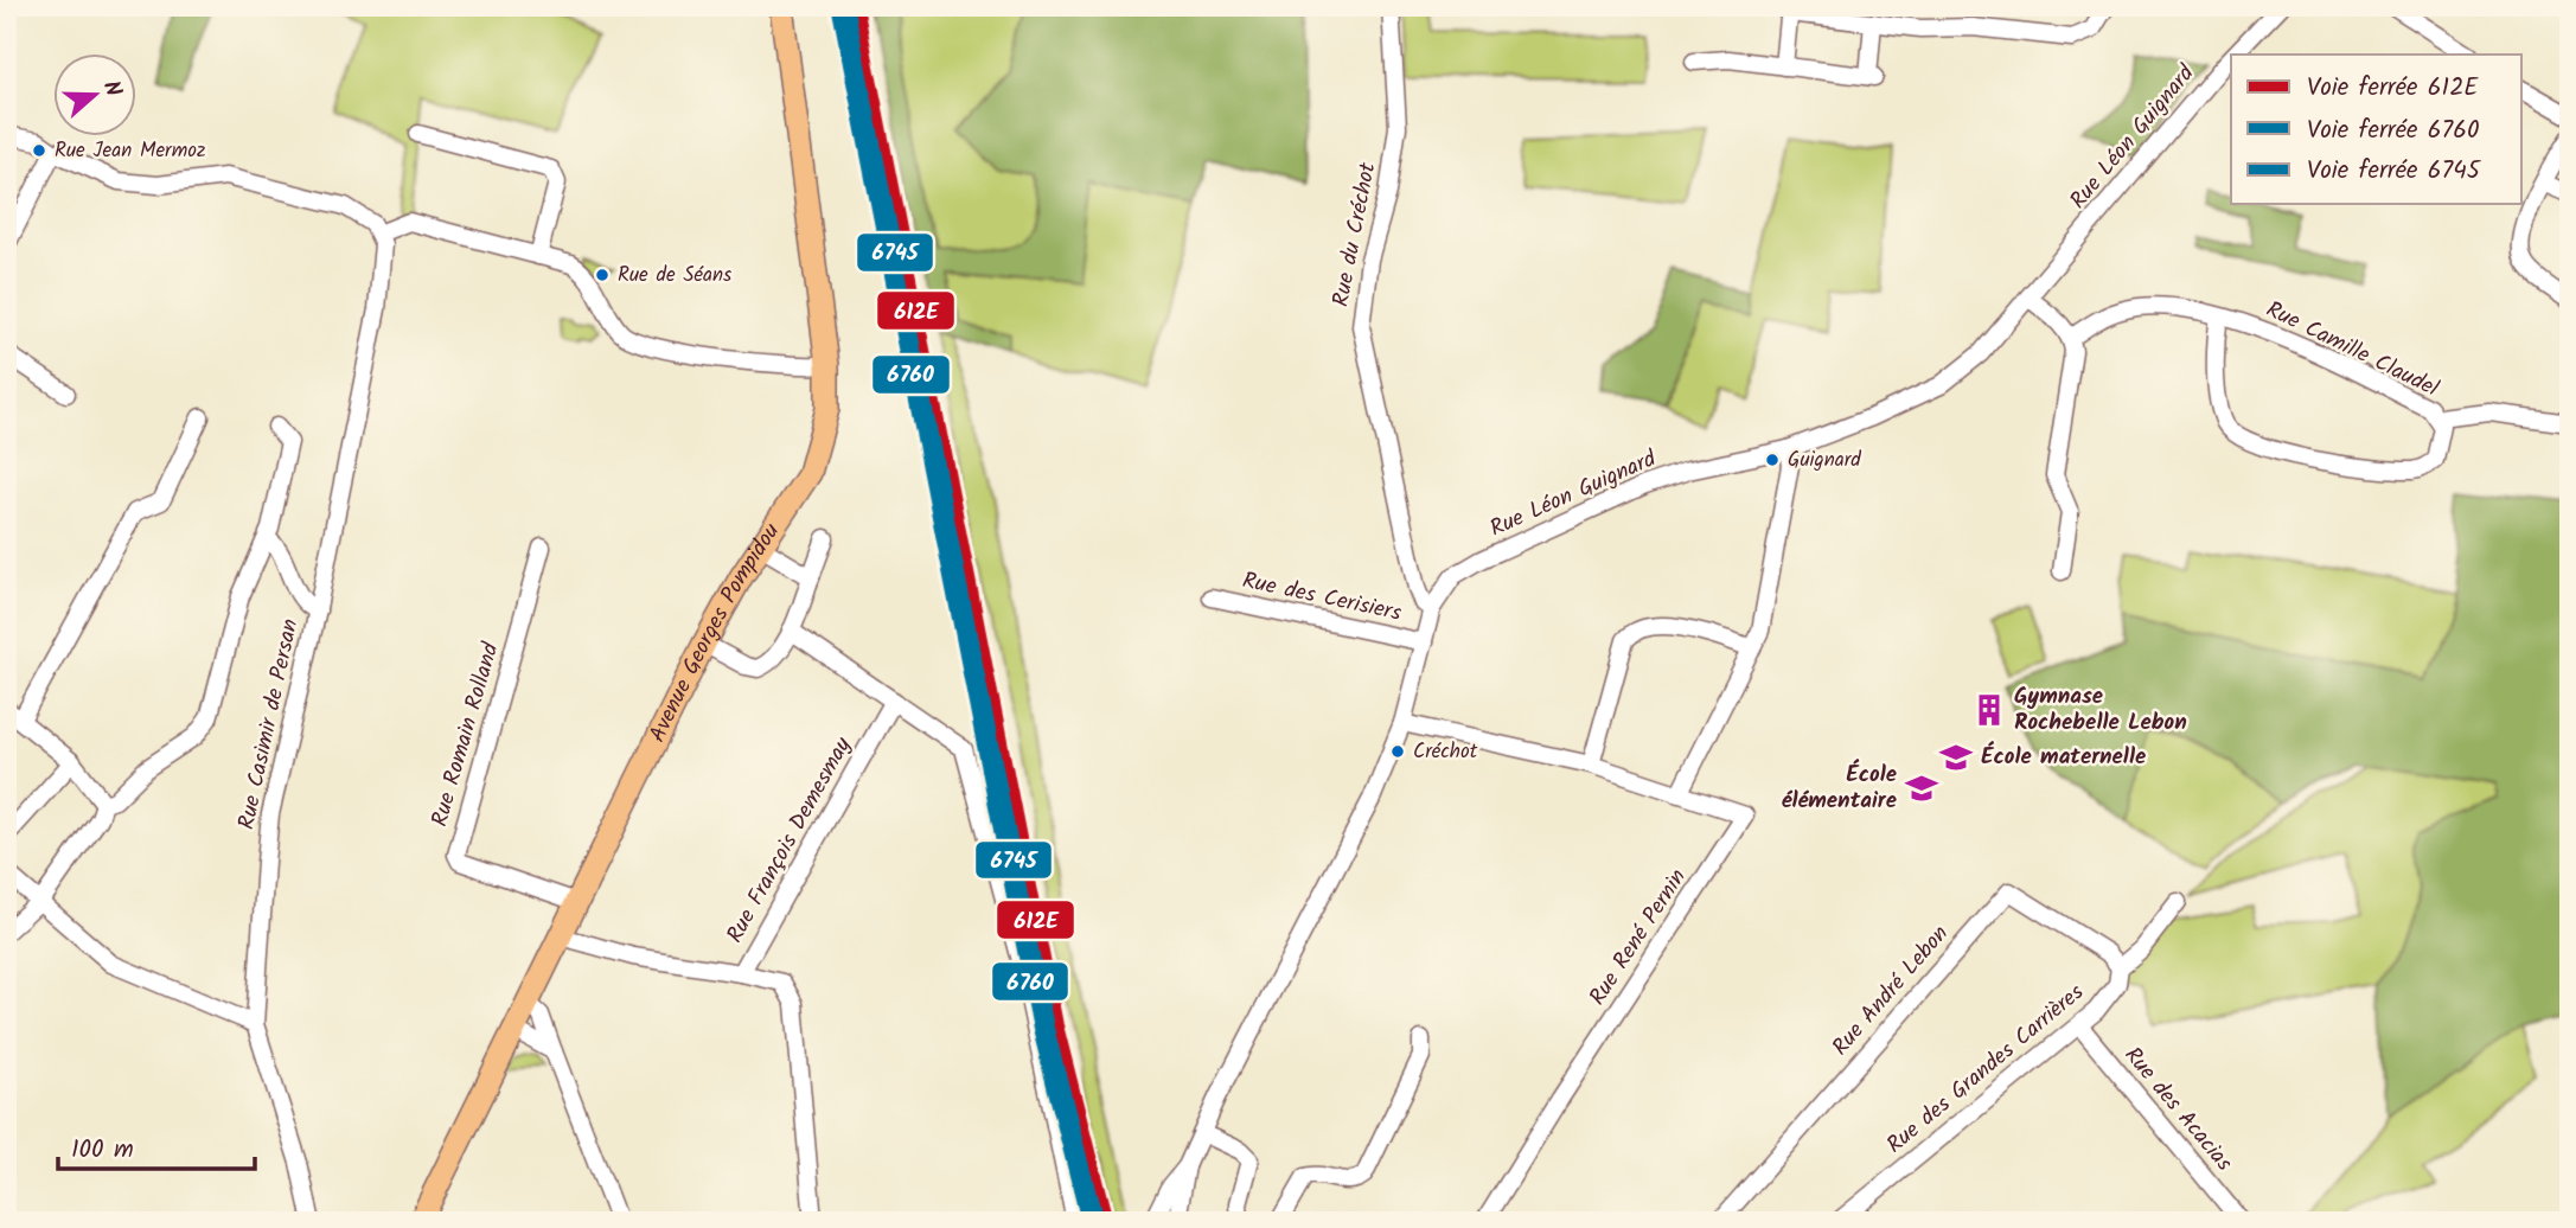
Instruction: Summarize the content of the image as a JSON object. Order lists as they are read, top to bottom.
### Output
{
  "streets": {
    "main road": ["Avenue Georges Pompidou"],
    "street": [
      "Rue Léon Guignard",
      "Rue du Créchot",
      "Rue Camille Claudel",
      "Rue des Cerisiers",
      "Rue Casimir de Persan",
      "Rue Romain Rolland",
      "Rue François Demesmay",
      "Rue René Pernin",
      "Rue André Lebon",
      "Rue des Grandes Carrières",
      "Rue des Acacias"
    ]
  },
  "crossings": [
    ["Rue Léon Guignard", "Rue du Créchot"],
    ["Rue Léon Guignard", "Rue des Cerisiers"],
    ["Rue Léon Guignard", "Rue René Pernin"],
    ["Avenue Georges Pompidou", "Rue Romain Rolland"],
    ["Avenue Georges Pompidou", "Rue François Demesmay"],
    ["Rue André Lebon", "Rue des Grandes Carrières"],
    ["Rue des Grandes Carrières", "Rue des Acacias"]
  ],
  "places": {
    "other": [
      "Rue Jean Mermoz",
      "Rue de Séans",
      "Guignard",
      "Créchot"
    ],
    "building": ["Gymnase Rochebelle Lebon"],
    "school or university": ["École maternelle", "École élémentaire"]
  },
  "lines": ["rail line 612E", "rail line 6760", "rail line 6745"],
  "legend": ["Voie ferrée 612E", "Voie ferrée 6760", "Voie ferrée 6745"],
  "scale_bar": "100 m",
  "north": "right"
}
